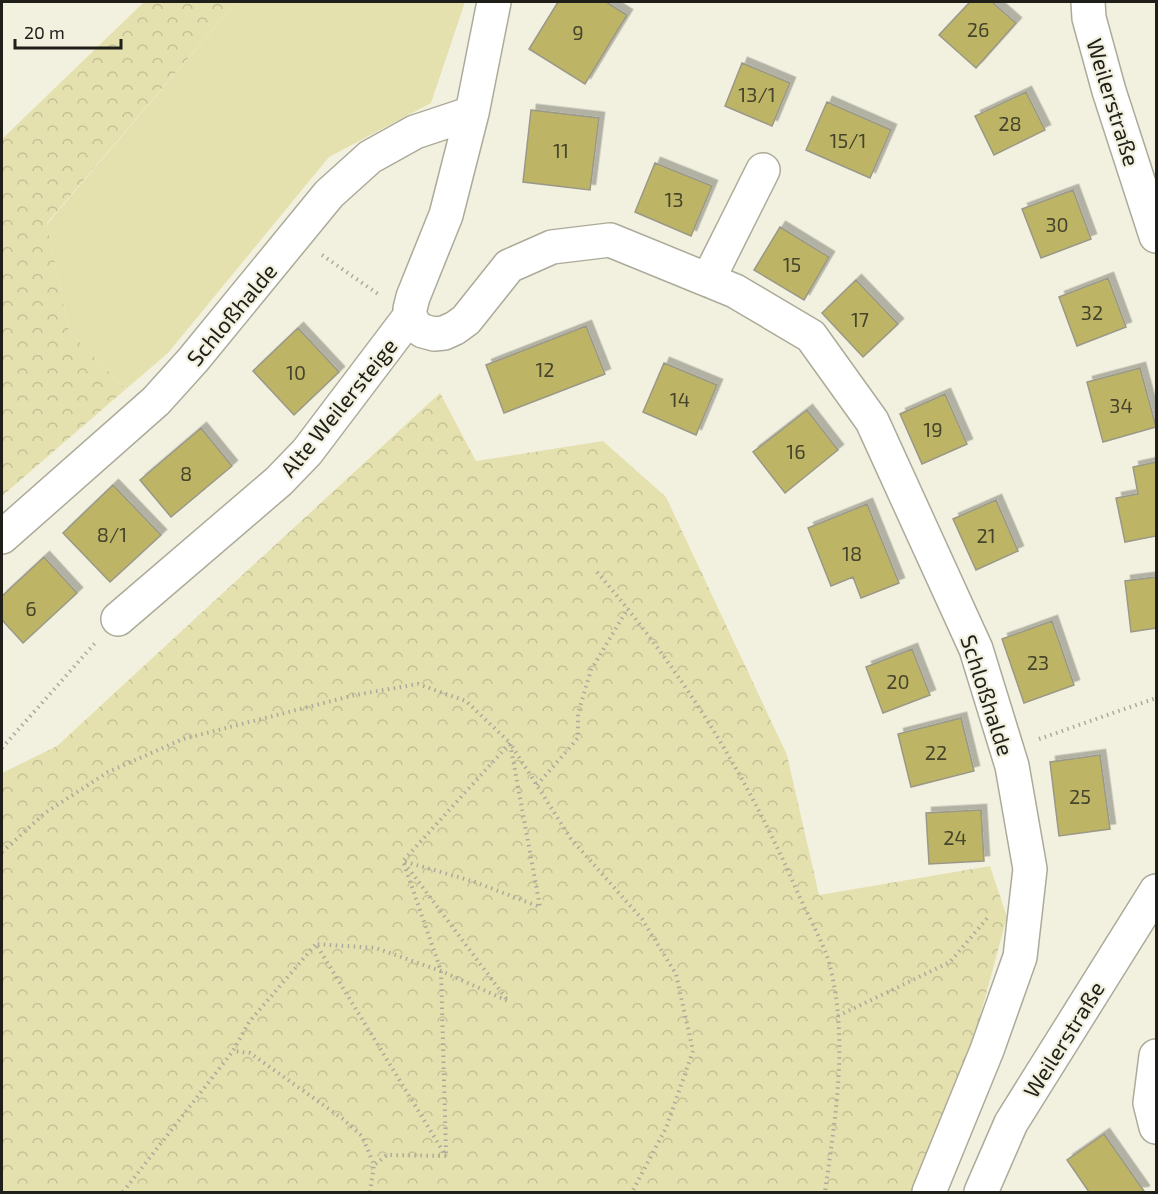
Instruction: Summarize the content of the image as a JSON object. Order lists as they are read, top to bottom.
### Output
{
  "streets": {
    "street": ["Weilerstraße", "Schloßhalde", "Alte Weilersteige"]
  },
  "crossings": [
    ["Schloßhalde", "Alte Weilersteige"]
  ],
  "house_numbers": [
    "26",
    "9",
    "13/1",
    "28",
    "15/1",
    "11",
    "13",
    "30",
    "15",
    "32",
    "17",
    "12",
    "10",
    "14",
    "34",
    "19",
    "16",
    "8",
    "8/1",
    "21",
    "18",
    "6",
    "23",
    "20",
    "22",
    "25",
    "24"
  ],
  "scale_bar": "20 m"
}
